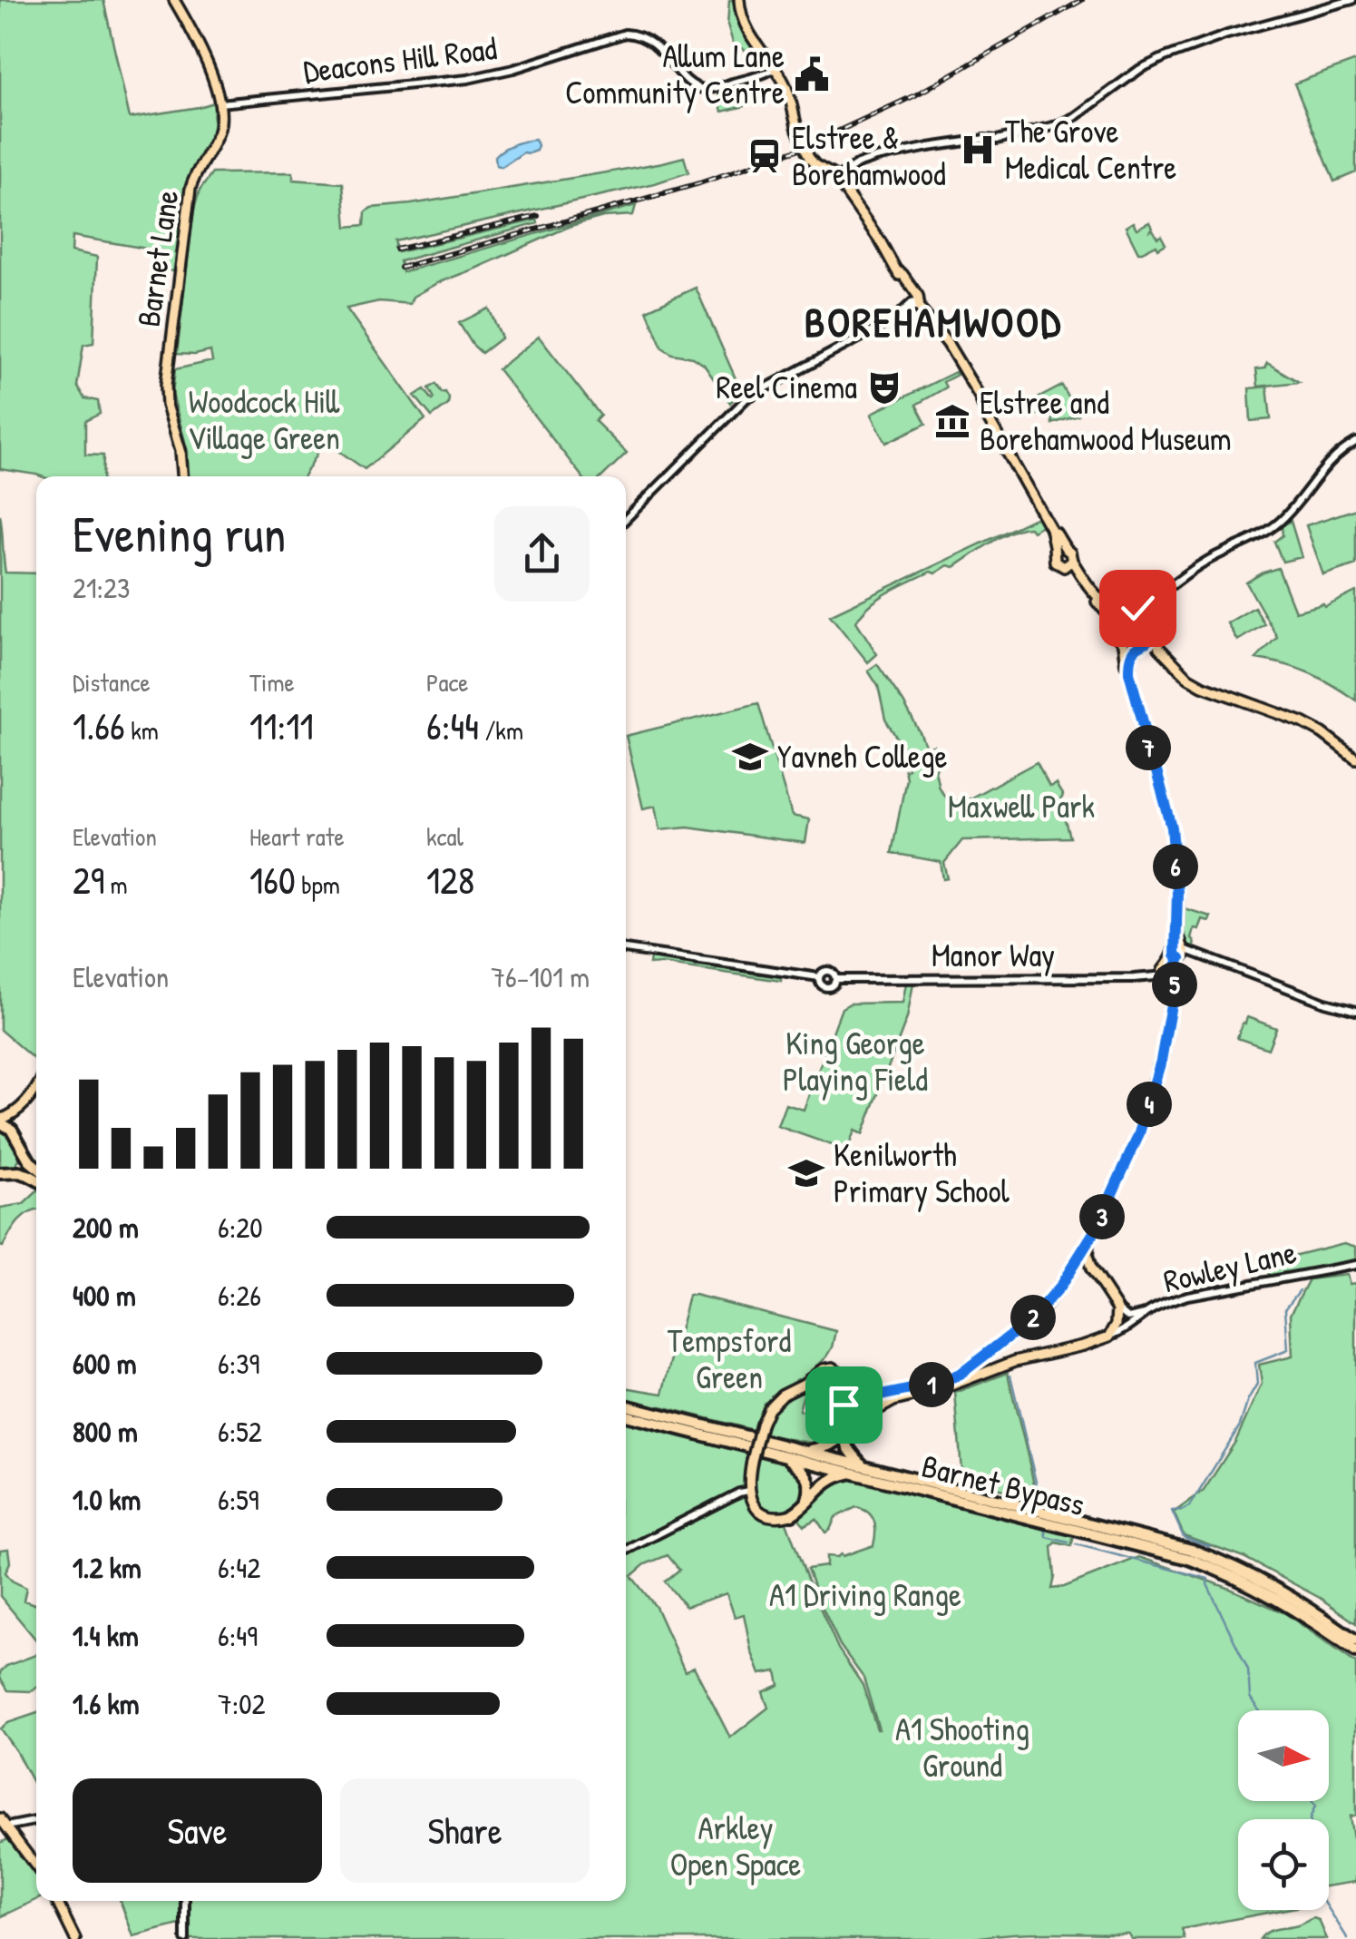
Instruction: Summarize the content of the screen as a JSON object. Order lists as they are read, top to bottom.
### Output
{
  "streets": {
    "highway": ["Barnet Bypass"],
    "main road": ["Barnet Lane", "Rowley Lane"],
    "street": ["Deacons Hill Road", "Manor Way"]
  },
  "crossings": [
    ["Deacons Hill Road", "Barnet Lane"]
  ],
  "districts": ["BOREHAMWOOD"],
  "parks": [
    "Woodcock Hill Village Green",
    "Maxwell Park",
    "King George Playing Field",
    "Tempsford Green",
    "A1 Driving Range",
    "A1 Shooting Ground",
    "Arkley Open Space"
  ],
  "places": {
    "public building": ["Allum Lane Community Centre"],
    "hospital": ["The Grove Medical Centre"],
    "station": ["Elstree & Borehamwood"],
    "theatre": ["Reel Cinema"],
    "museum": ["Elstree and Borehamwood Museum"],
    "school or university": ["Yavneh College", "Kenilworth Primary School"]
  },
  "north": "right",
  "page": {
    "heading": ["Evening run", "21:23"],
    "stats": [
      ["Distance", "1.66 km"],
      ["Time", "11:11"],
      ["Pace", "6:44 /km"],
      ["Elevation", "29 m"],
      ["Heart rate", "160 bpm"],
      ["kcal", "128"]
    ],
    "pins": [
      "7",
      "6",
      "5",
      "4",
      "3",
      "2",
      "1"
    ],
    "chart": ["Elevation", "76–101 m"],
    "list": [
      {
        "name": "200 m",
        "note": "6:20"
      },
      {
        "name": "400 m",
        "note": "6:26"
      },
      {
        "name": "600 m",
        "note": "6:39"
      },
      {
        "name": "800 m",
        "note": "6:52"
      },
      {
        "name": "1.0 km",
        "note": "6:59"
      },
      {
        "name": "1.2 km",
        "note": "6:42"
      },
      {
        "name": "1.4 km",
        "note": "6:49"
      },
      {
        "name": "1.6 km",
        "note": "7:02"
      }
    ],
    "buttons": ["Save", "Share"]
  }
}
